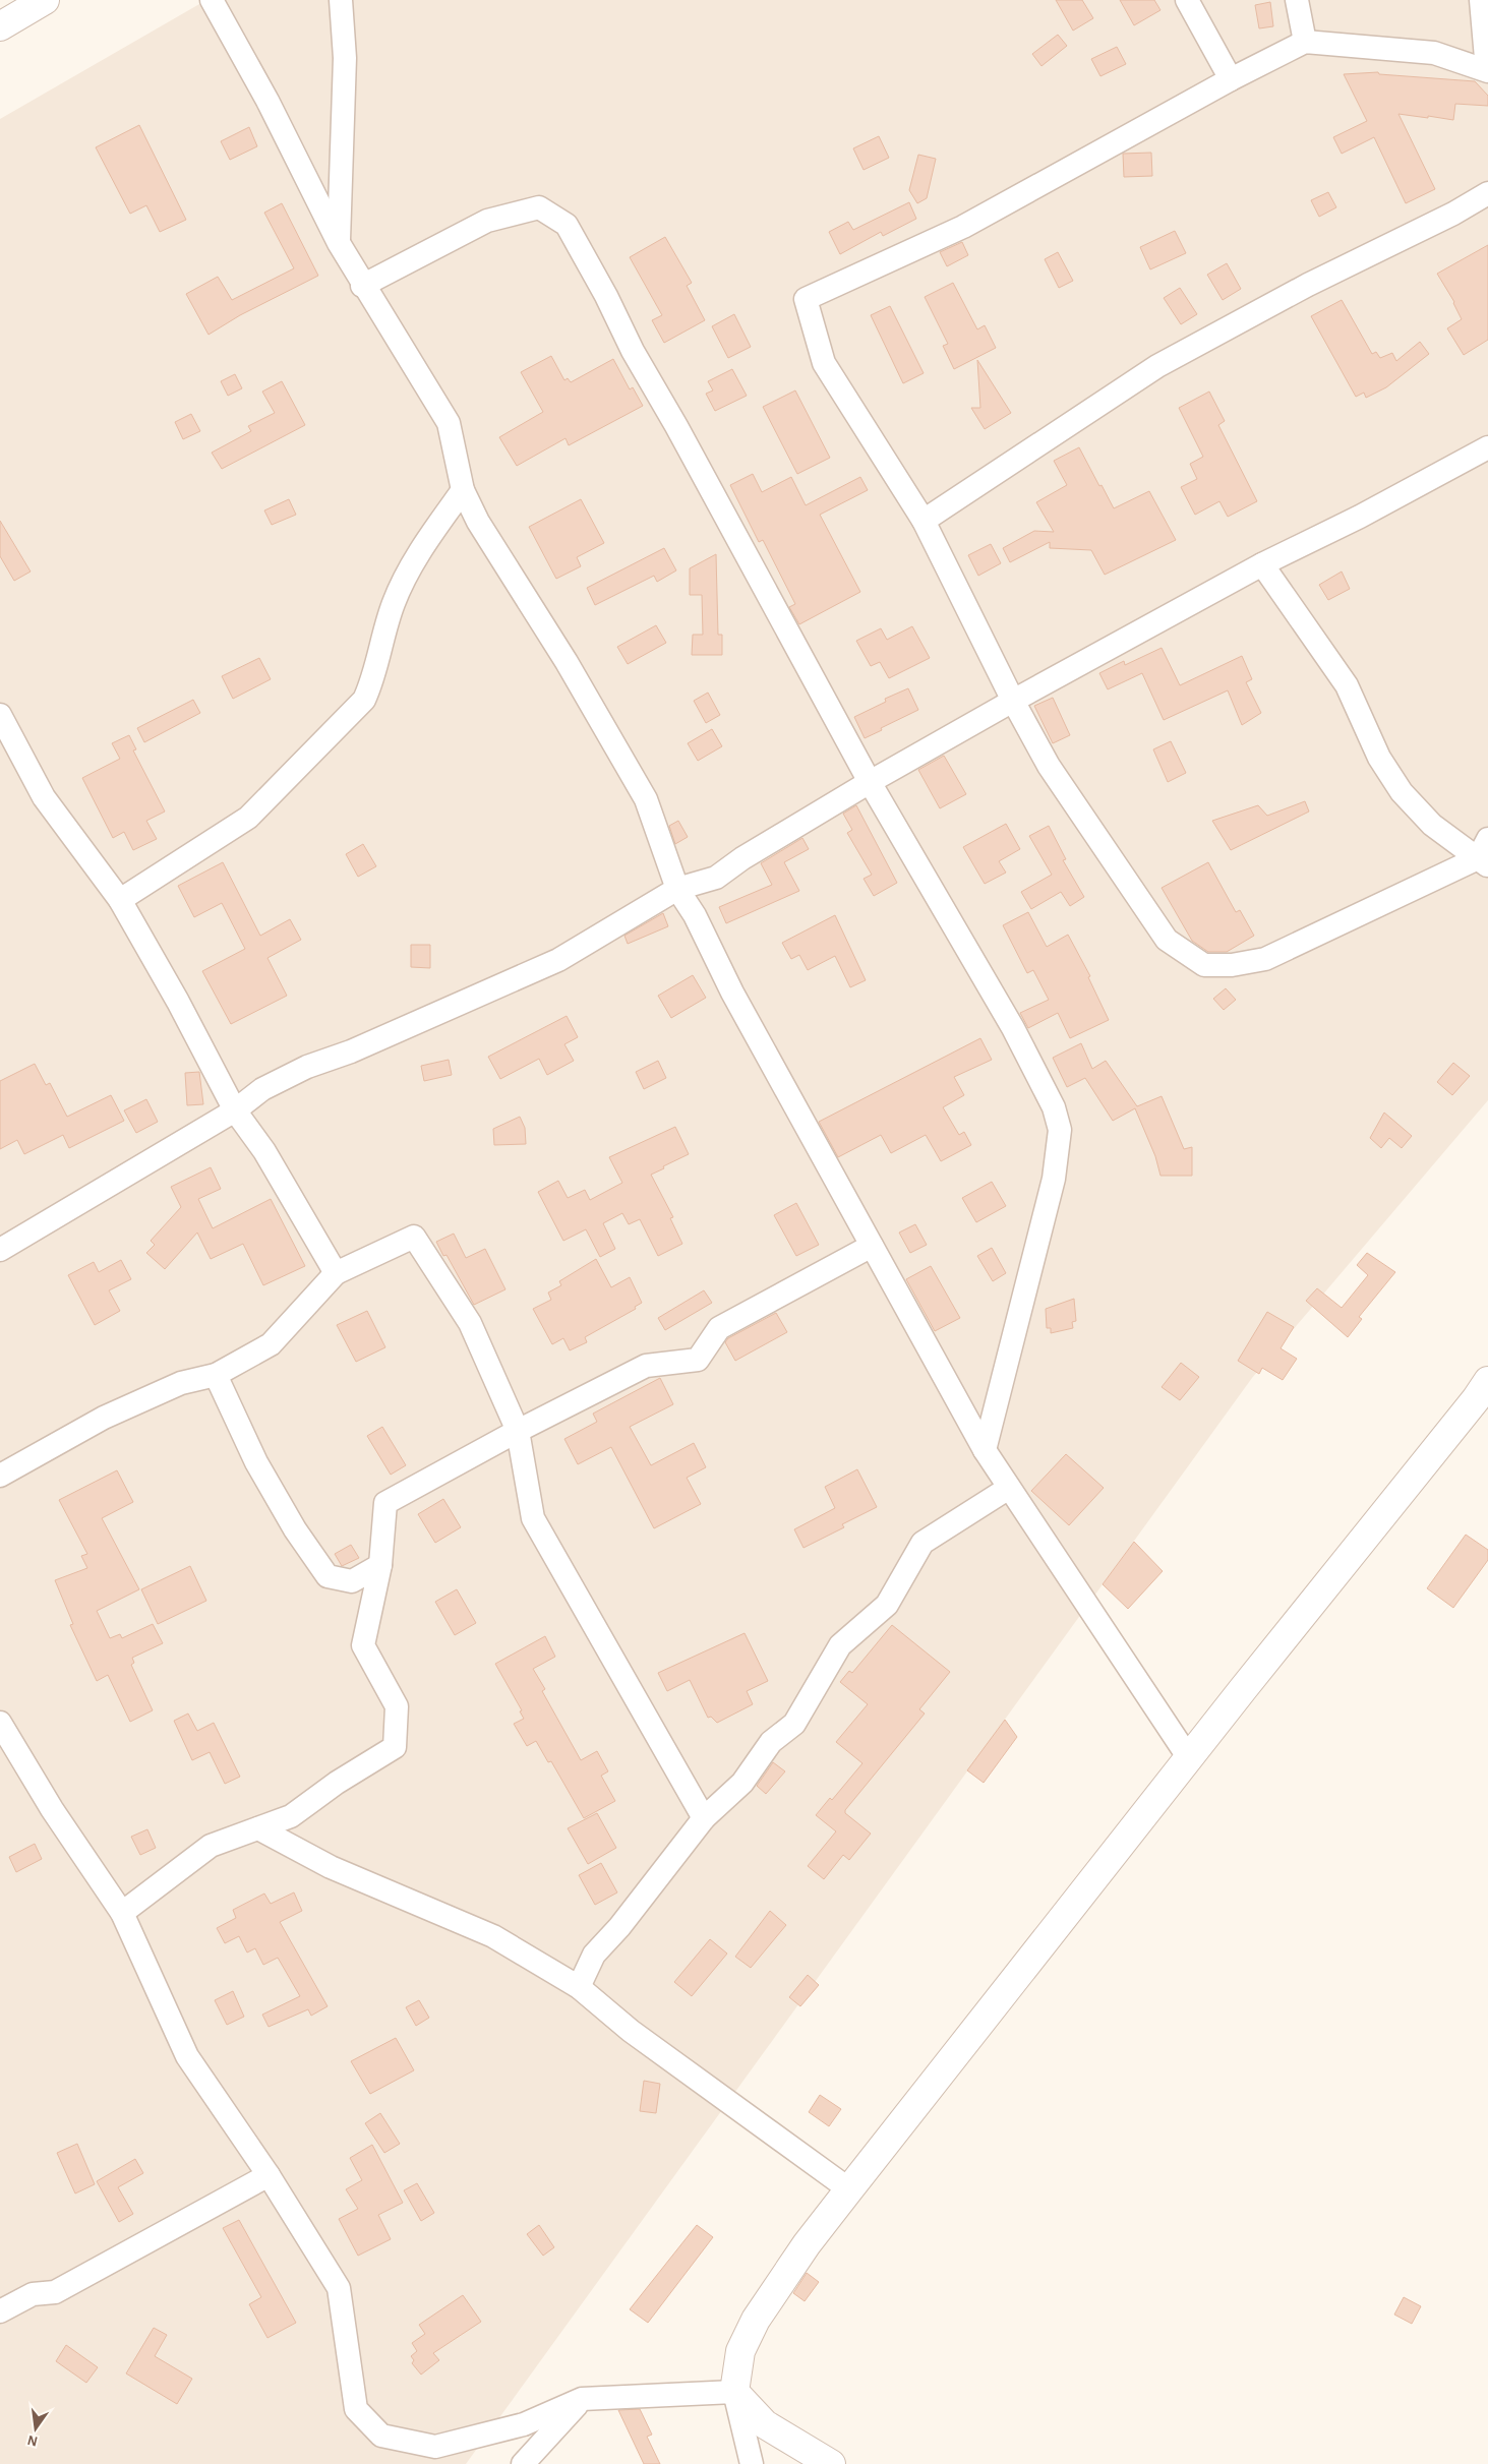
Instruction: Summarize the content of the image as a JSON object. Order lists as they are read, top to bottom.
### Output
{
  "north": "bottom"
}
